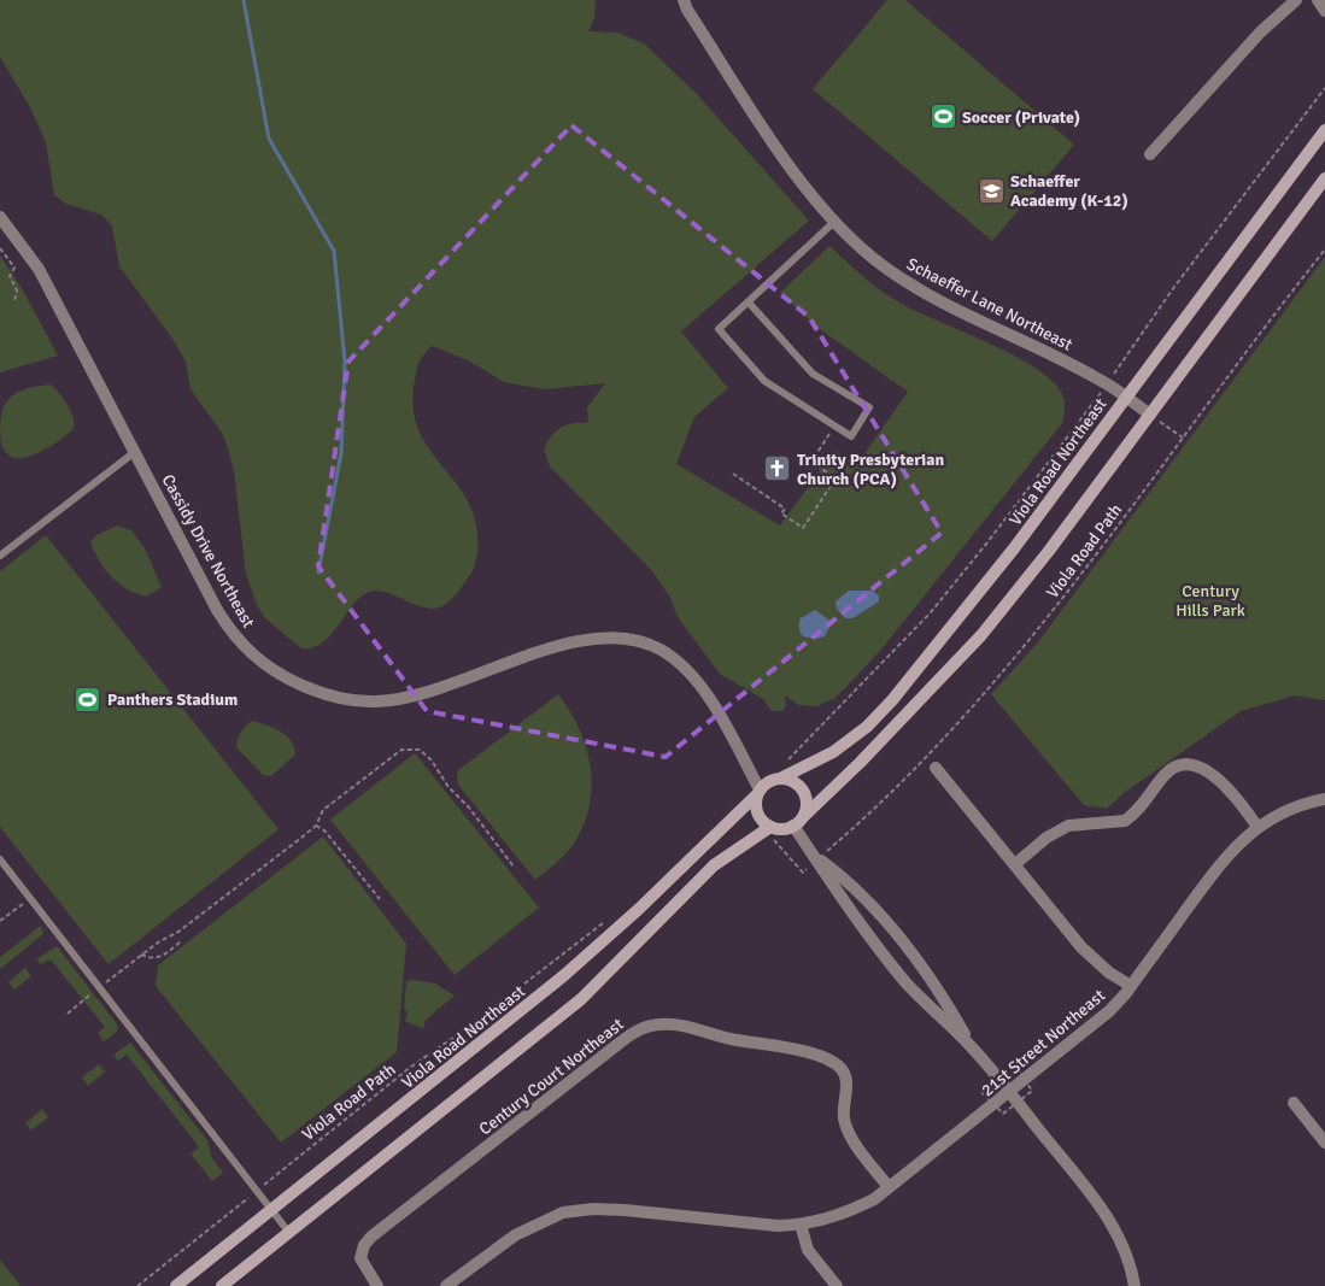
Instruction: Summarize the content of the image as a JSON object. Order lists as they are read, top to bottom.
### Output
{
  "streets": {
    "main road": ["Viola Road Northeast"],
    "street": [
      "Schaeffer Lane Northeast",
      "Cassidy Drive Northeast",
      "21st Street Northeast",
      "Century Court Northeast"
    ],
    "path": ["Viola Road Path"]
  },
  "crossings": [
    ["Schaeffer Lane Northeast", "Viola Road Northeast"],
    ["Viola Road Northeast", "Cassidy Drive Northeast"],
    ["21st Street Northeast", "Century Court Northeast"]
  ],
  "parks": ["Century Hills Park"],
  "places": {
    "sports": ["Soccer (Private)", "Panthers Stadium"],
    "school or university": ["Schaeffer Academy (K-12)"],
    "church": ["Trinity Presbyterian Church (PCA)"]
  }
}
